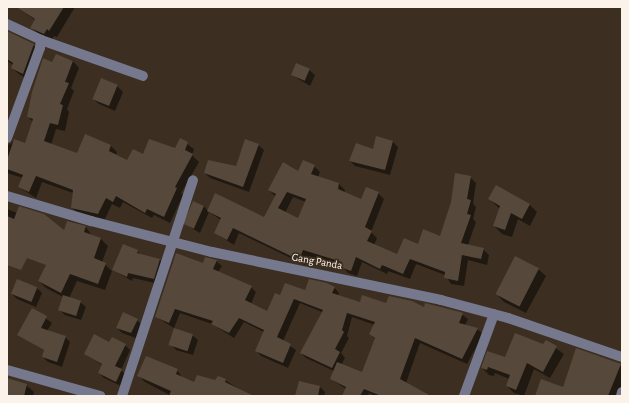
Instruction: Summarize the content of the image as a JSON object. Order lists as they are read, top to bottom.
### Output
{
  "streets": {
    "street": ["Gang Panda"]
  }
}
